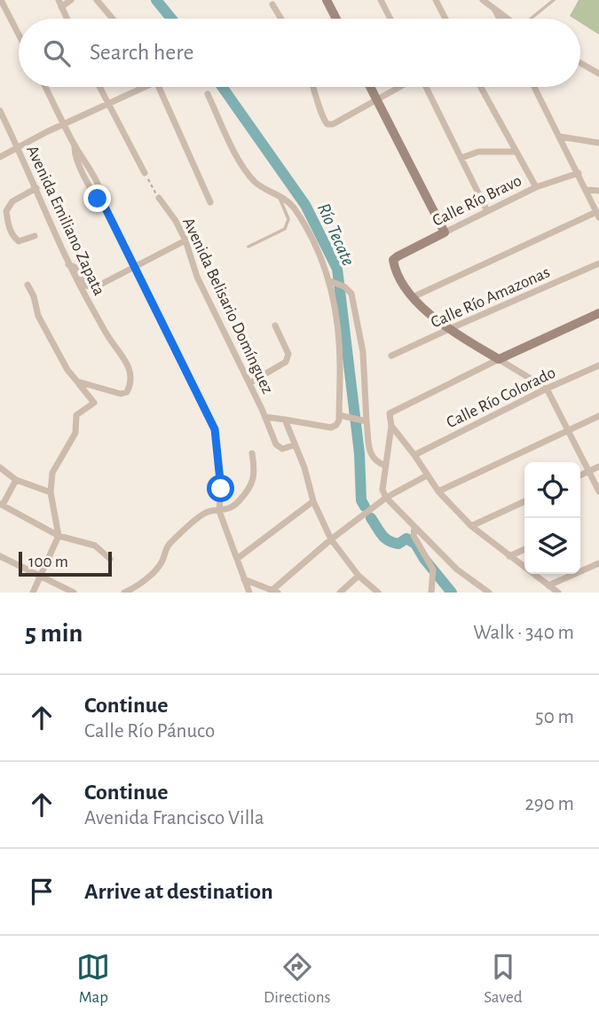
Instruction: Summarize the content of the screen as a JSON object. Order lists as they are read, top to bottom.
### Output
{
  "streets": {
    "street": [
      "Calle Río Bravo",
      "Avenida Emiliano Zapata",
      "Calle Río Amazonas",
      "Avenida Belisario Domínguez",
      "Calle Río Colorado"
    ]
  },
  "water": ["Río Tecate"],
  "scale_bar": "100 m",
  "page": {
    "search": "Search here",
    "scale": "100 m",
    "heading": ["5 min", "Walk · 340 m"],
    "list": [
      ["Continue", "Calle Río Pánuco", "50 m"],
      ["Continue", "Avenida Francisco Villa", "290 m"],
      "Arrive at destination"
    ],
    "nav": ["Map", "Directions", "Saved"]
  }
}
